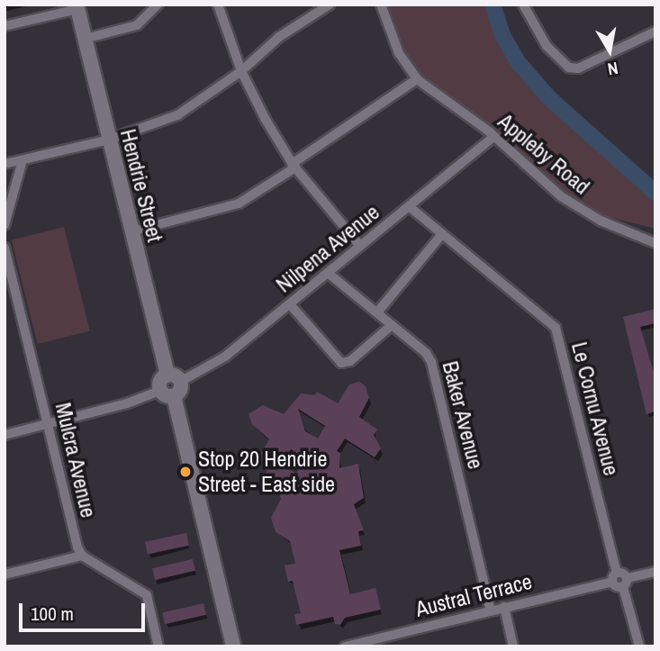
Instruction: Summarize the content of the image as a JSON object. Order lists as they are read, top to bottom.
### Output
{
  "streets": {
    "street": [
      "Appleby Road",
      "Hendrie Street",
      "Nilpena Avenue",
      "Le Cornu Avenue",
      "Baker Avenue",
      "Mulcra Avenue",
      "Austral Terrace"
    ]
  },
  "crossings": [
    ["Appleby Road", "Nilpena Avenue"],
    ["Hendrie Street", "Nilpena Avenue"],
    ["Nilpena Avenue", "Le Cornu Avenue"],
    ["Nilpena Avenue", "Baker Avenue"],
    ["Le Cornu Avenue", "Austral Terrace"],
    ["Baker Avenue", "Austral Terrace"]
  ],
  "places": ["Stop 20 Hendrie Street - East side"],
  "scale_bar": "100 m",
  "north": "bottom"
}
